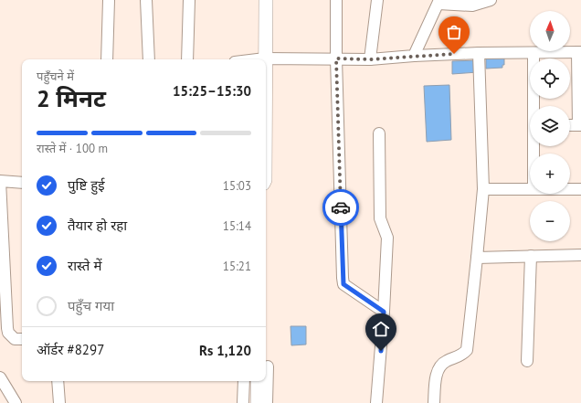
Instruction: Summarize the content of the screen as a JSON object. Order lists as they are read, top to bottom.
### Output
{
  "north": "top",
  "page": {
    "map_buttons": ["+", "−"],
    "heading": ["2 मिनट", "पहुँचने में", "15:25–15:30"],
    "panel": ["ऑर्डर #8297", "Rs 1,120"],
    "bar": "रास्ते में · 100 m",
    "list": [
      ["पुष्टि हुई", "15:03"],
      ["तैयार हो रहा", "15:14"],
      ["रास्ते में", "15:21"],
      "पहुँच गया"
    ]
  }
}
